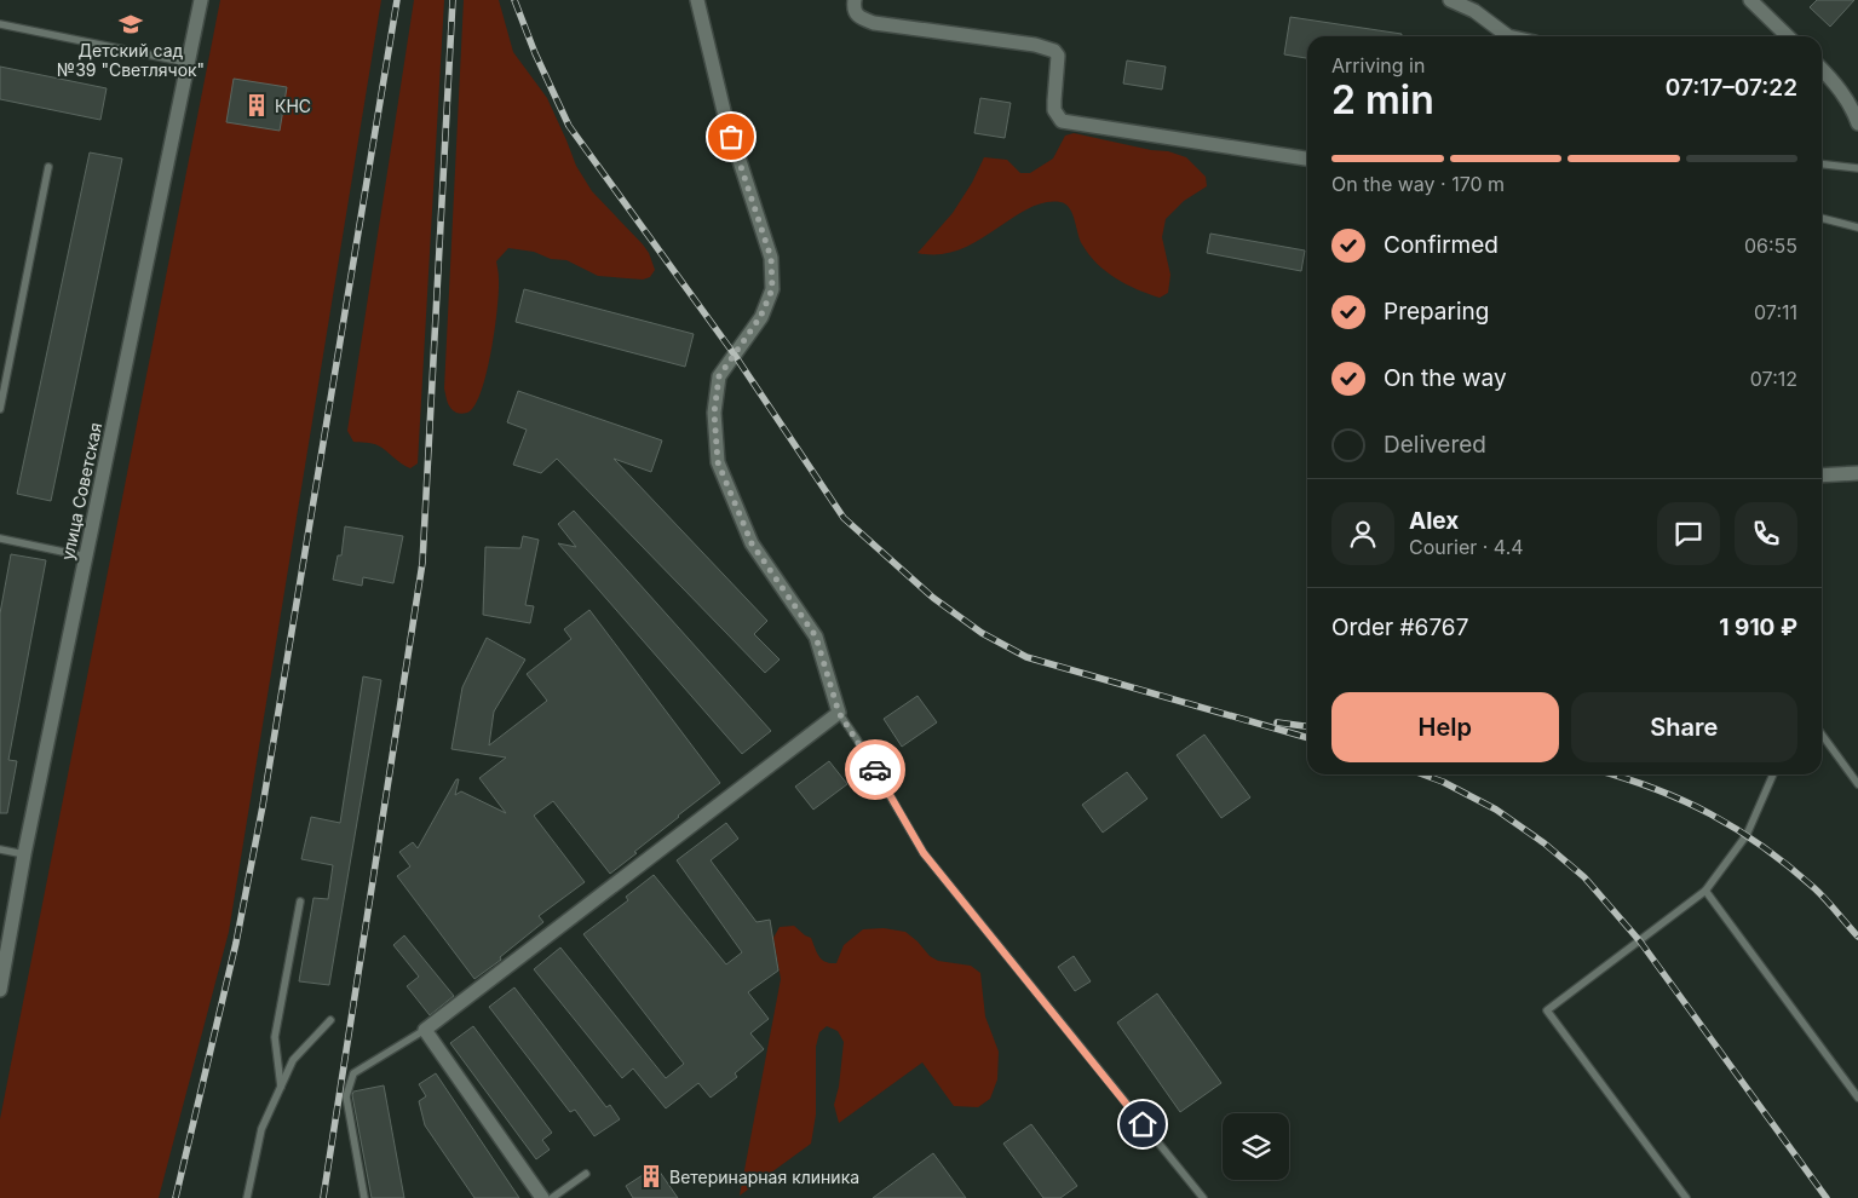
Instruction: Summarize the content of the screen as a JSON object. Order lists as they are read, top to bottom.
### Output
{
  "streets": {
    "street": ["улица Советская"]
  },
  "places": {
    "school or university": ["Детский сад №39 \"Светлячок\""],
    "building": ["КНС", "Ветеринарная клиника"]
  },
  "page": {
    "heading": ["2 min", "Arriving in", "07:17–07:22"],
    "panel": [
      "Alex",
      "Courier · 4.4",
      "Order #6767",
      "1 910 ₽"
    ],
    "bar": "On the way · 170 m",
    "list": [
      ["Confirmed", "06:55"],
      ["Preparing", "07:11"],
      ["On the way", "07:12"],
      "Delivered"
    ],
    "buttons": ["Help", "Share"]
  }
}
